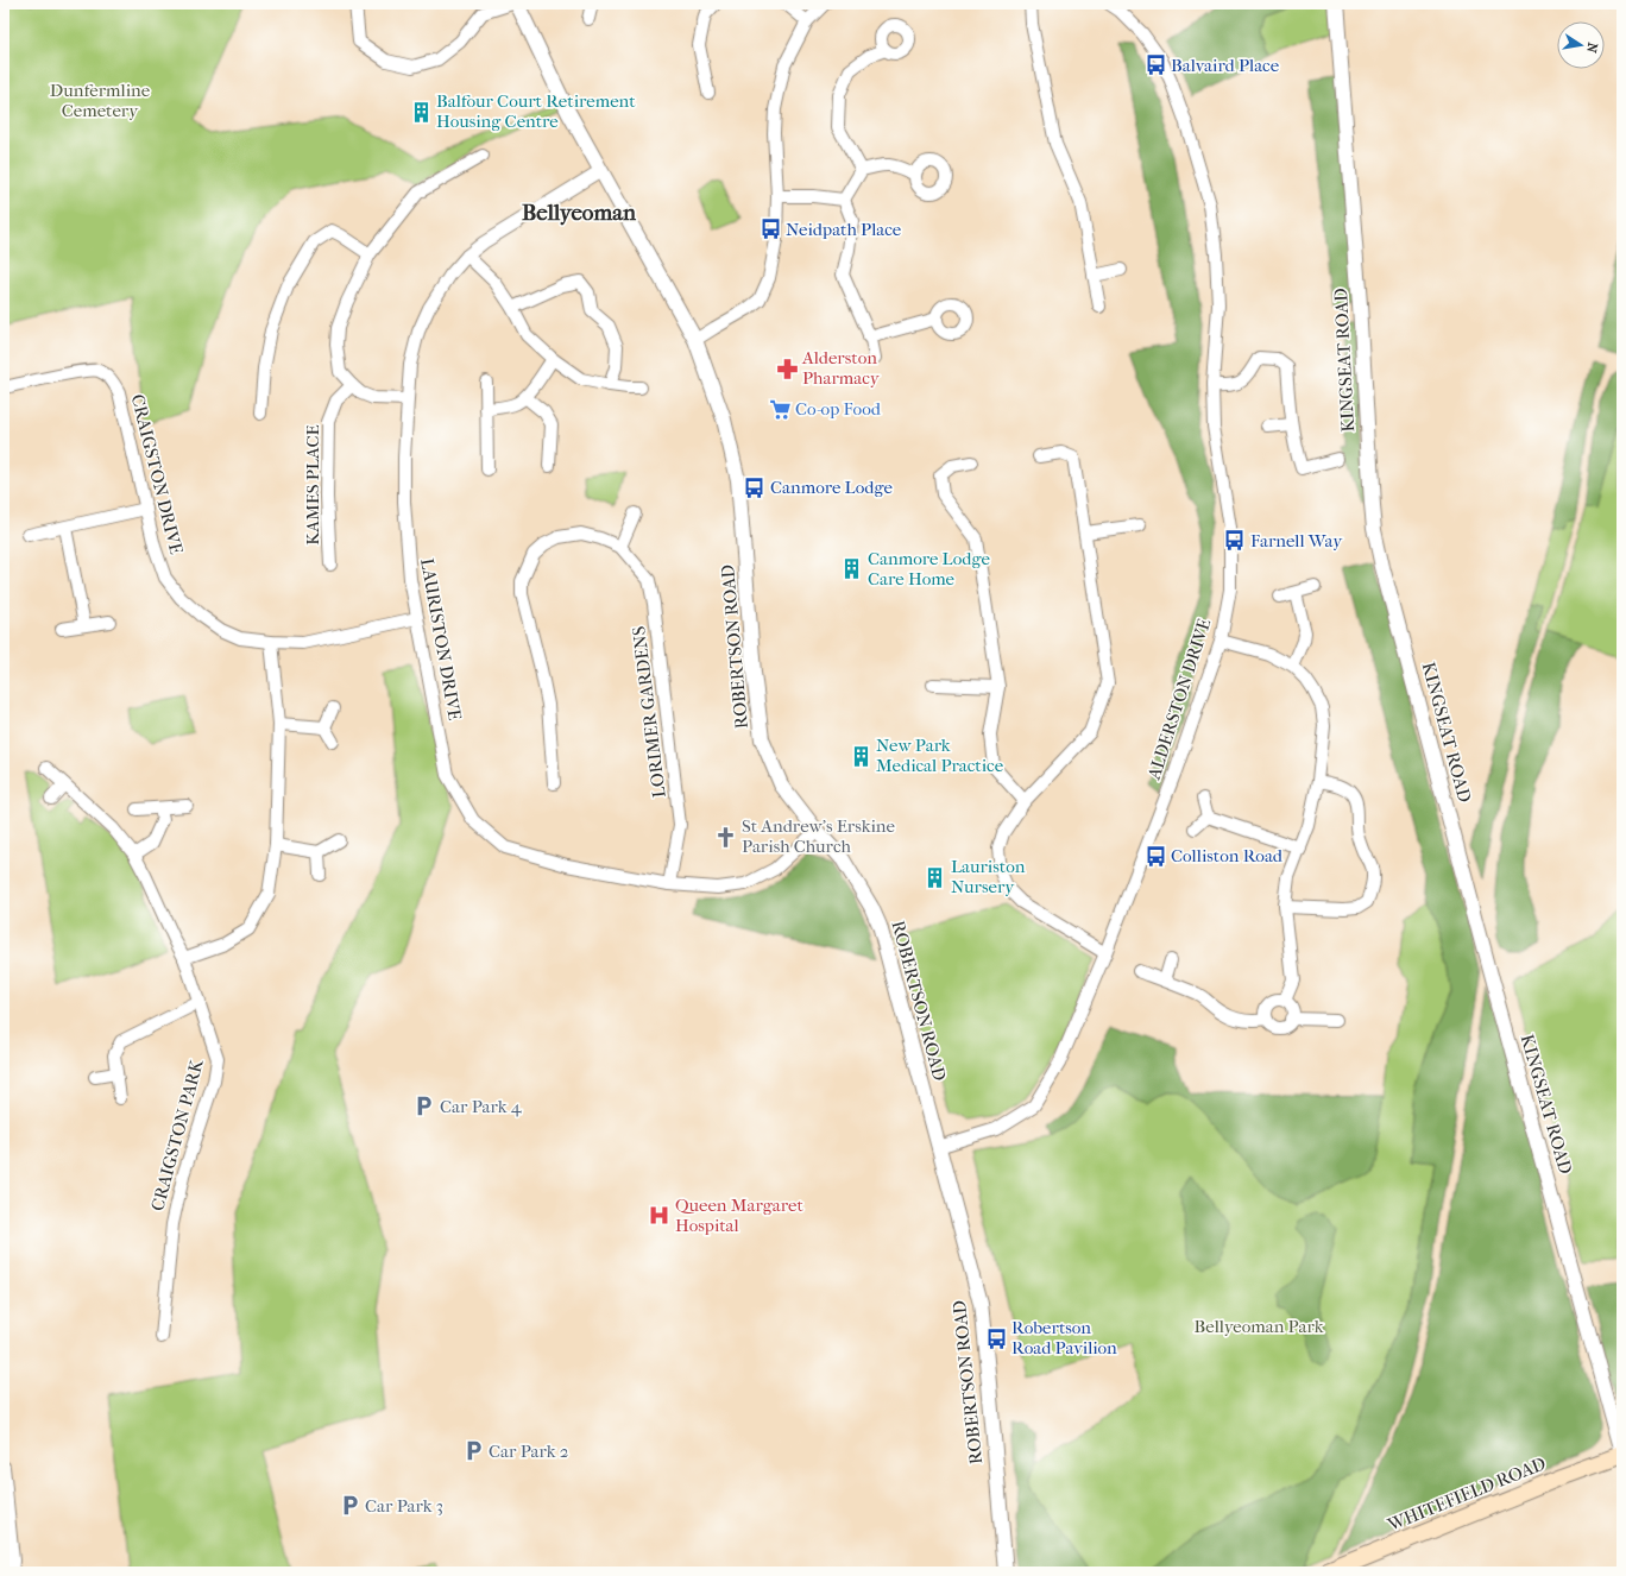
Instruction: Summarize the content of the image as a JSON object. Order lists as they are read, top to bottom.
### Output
{
  "streets": {
    "main road": ["WHITEFIELD ROAD"],
    "street": [
      "KINGSEAT ROAD",
      "CRAIGSTON DRIVE",
      "KAMES PLACE",
      "LAURISTON DRIVE",
      "ROBERTSON ROAD",
      "ALDERSTON DRIVE",
      "LORIMER GARDENS",
      "CRAIGSTON PARK"
    ]
  },
  "crossings": [
    ["KINGSEAT ROAD", "WHITEFIELD ROAD"],
    ["CRAIGSTON DRIVE", "LAURISTON DRIVE"],
    ["LAURISTON DRIVE", "ROBERTSON ROAD"],
    ["LAURISTON DRIVE", "LORIMER GARDENS"],
    ["ROBERTSON ROAD", "ALDERSTON DRIVE"]
  ],
  "districts": ["Bellyeoman"],
  "parks": ["Dunfermline Cemetery", "Bellyeoman Park"],
  "places": {
    "bus stop": [
      "Balvaird Place",
      "Neidpath Place",
      "Canmore Lodge",
      "Farnell Way",
      "Colliston Road",
      "Robertson Road Pavilion"
    ],
    "building": [
      "Balfour Court Retirement Housing Centre",
      "Canmore Lodge Care Home",
      "New Park Medical Practice",
      "Lauriston Nursery"
    ],
    "pharmacy": ["Alderston Pharmacy"],
    "supermarket": ["Co-op Food"],
    "church": ["St Andrew's Erskine Parish Church"],
    "parking": ["Car Park 4", "Car Park 2", "Car Park 3"],
    "hospital": ["Queen Margaret Hospital"]
  },
  "north": "right"
}
